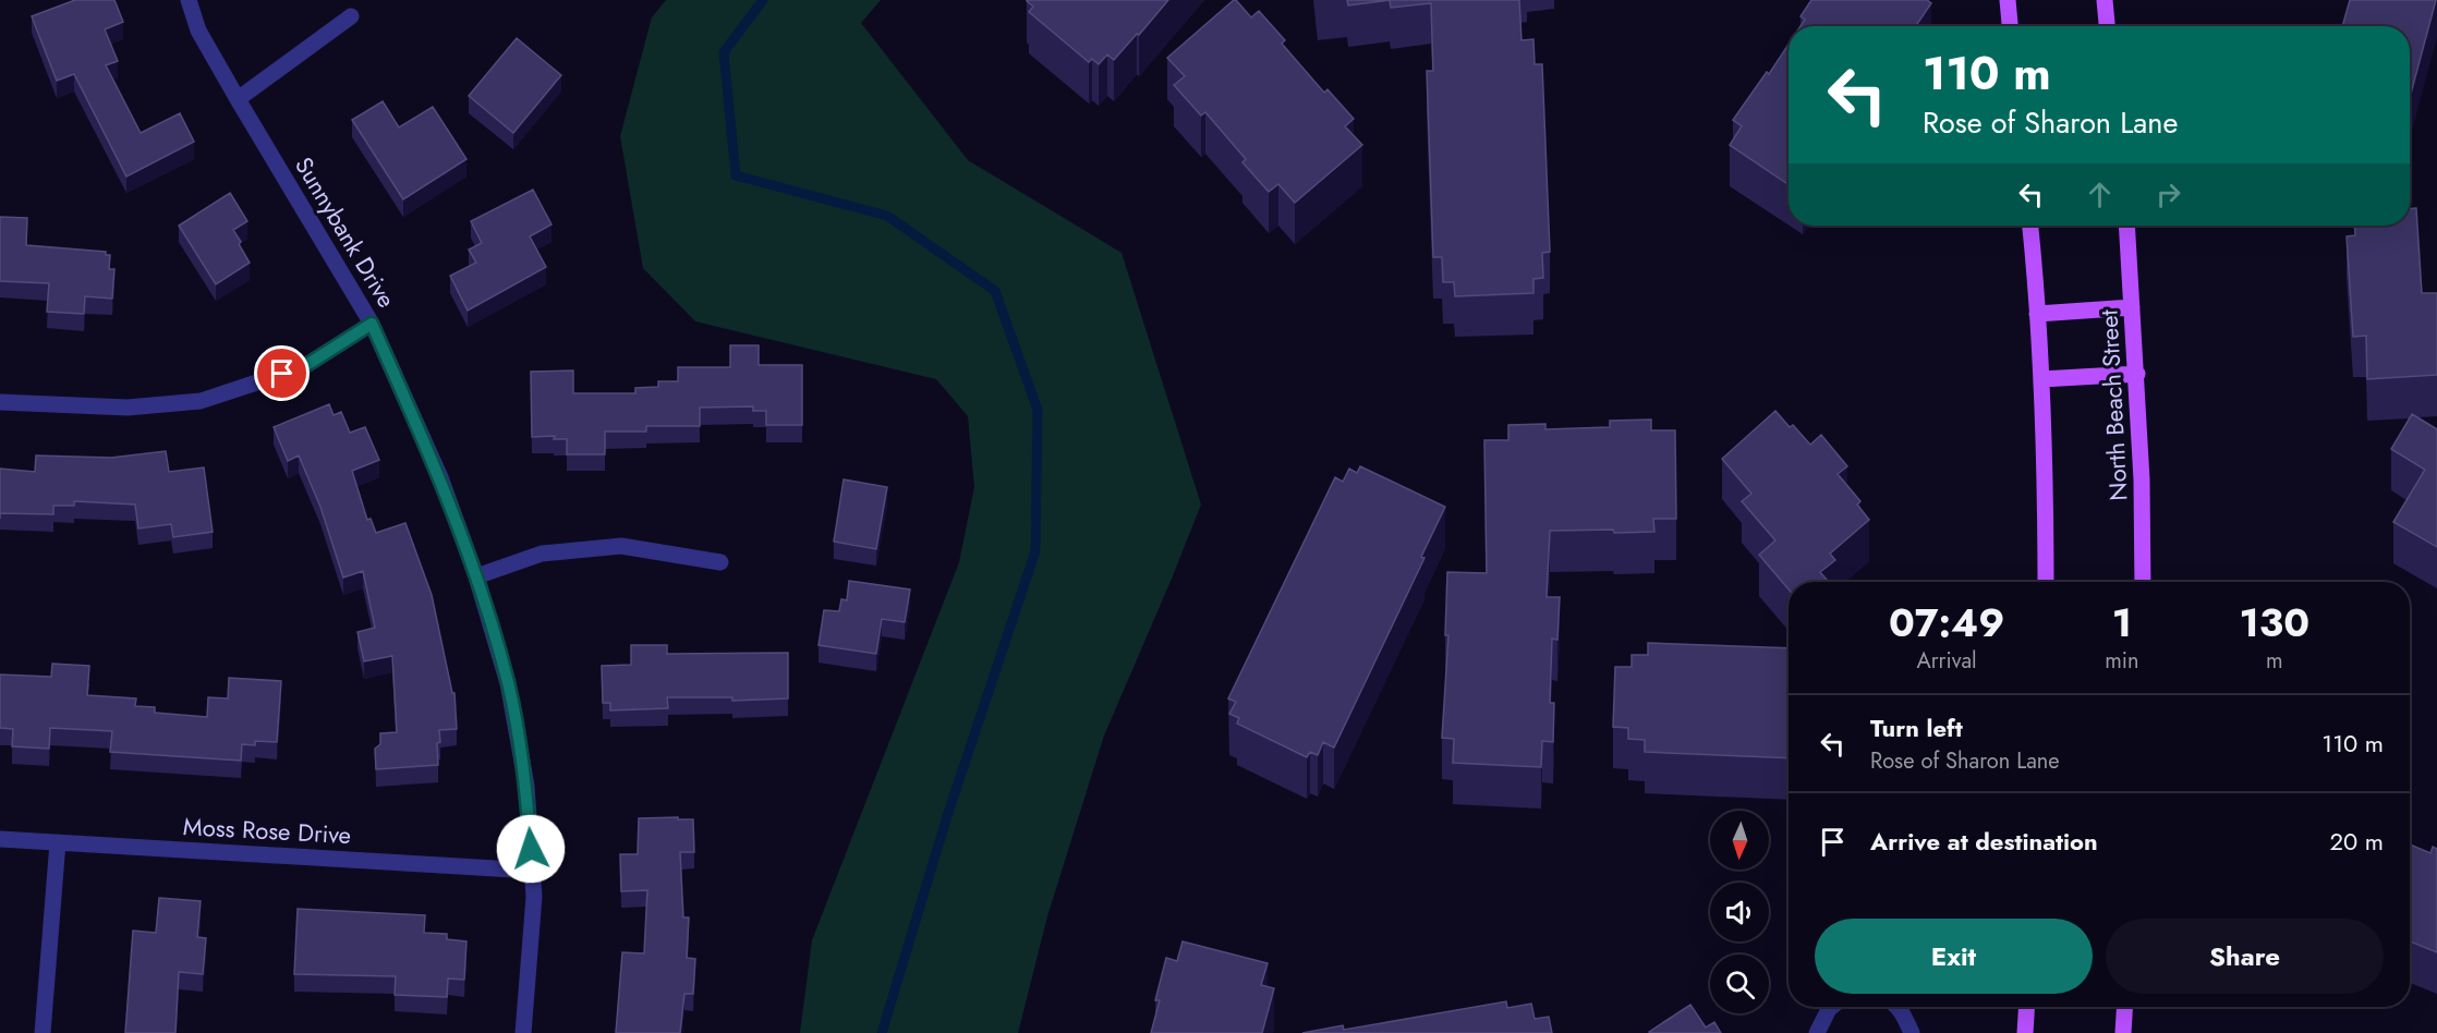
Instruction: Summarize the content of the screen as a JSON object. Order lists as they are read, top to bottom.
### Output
{
  "streets": {
    "main road": ["North Beach Street"],
    "street": ["Sunnybank Drive", "Moss Rose Drive"]
  },
  "crossings": [
    ["Sunnybank Drive", "Moss Rose Drive"]
  ],
  "north": "bottom",
  "page": {
    "turn": ["110 m", "Rose of Sharon Lane"],
    "eta": [
      "07:49",
      "Arrival",
      "1",
      "min",
      "130",
      "m"
    ],
    "list": [
      {
        "name": "Turn left",
        "note": "Rose of Sharon Lane",
        "value": "110 m"
      },
      {
        "name": "Arrive at destination",
        "value": "20 m"
      }
    ],
    "buttons": ["Exit", "Share"]
  }
}
